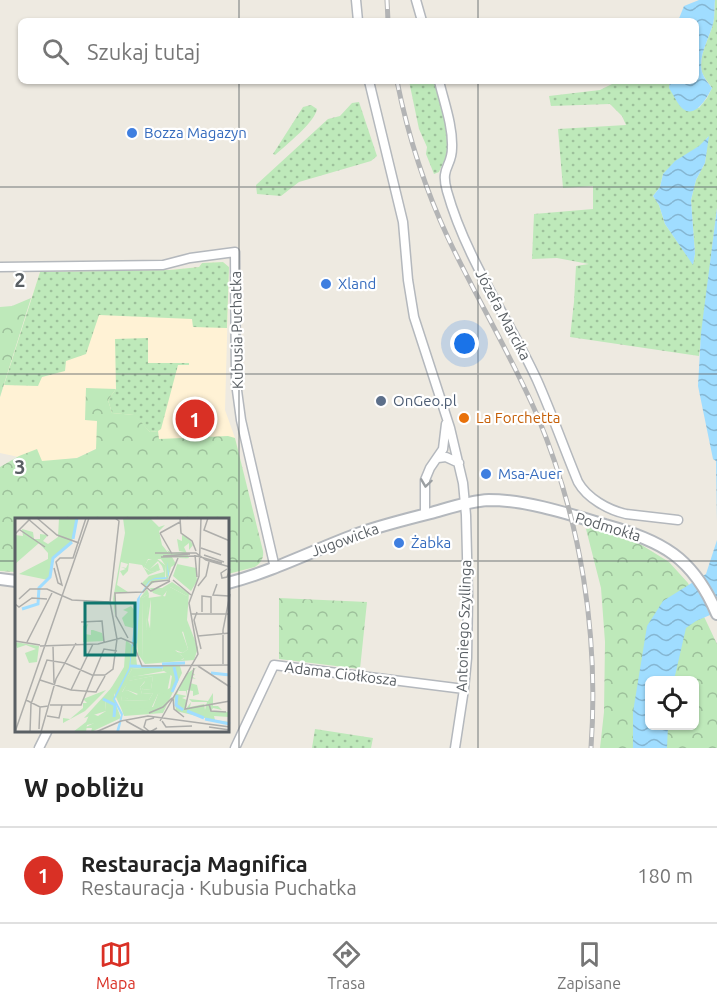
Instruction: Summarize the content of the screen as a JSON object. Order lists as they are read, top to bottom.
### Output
{
  "streets": {
    "street": [
      "Józefa Marcika",
      "Kubusia Puchatka",
      "Podmokła",
      "Jugowicka",
      "Antoniego Szyllinga",
      "Adama Ciołkosza"
    ]
  },
  "crossings": [
    ["Kubusia Puchatka", "Jugowicka"],
    ["Podmokła", "Jugowicka"],
    ["Podmokła", "Antoniego Szyllinga"],
    ["Jugowicka", "Antoniego Szyllinga"],
    ["Antoniego Szyllinga", "Adama Ciołkosza"]
  ],
  "places": [
    "Bozza Magazyn",
    "Xland",
    "OnGeo.pl",
    "La Forchetta",
    "Msa-Auer",
    "Żabka"
  ],
  "page": {
    "search": "Szukaj tutaj",
    "pins": "1",
    "heading": "W pobliżu",
    "list": [
      {
        "mark": "1",
        "name": "Restauracja Magnifica",
        "note": "Restauracja · Kubusia Puchatka",
        "value": "180 m"
      }
    ],
    "nav": ["Mapa", "Trasa", "Zapisane"]
  },
  "grid": {
    "rows": ["2", "3"]
  }
}
